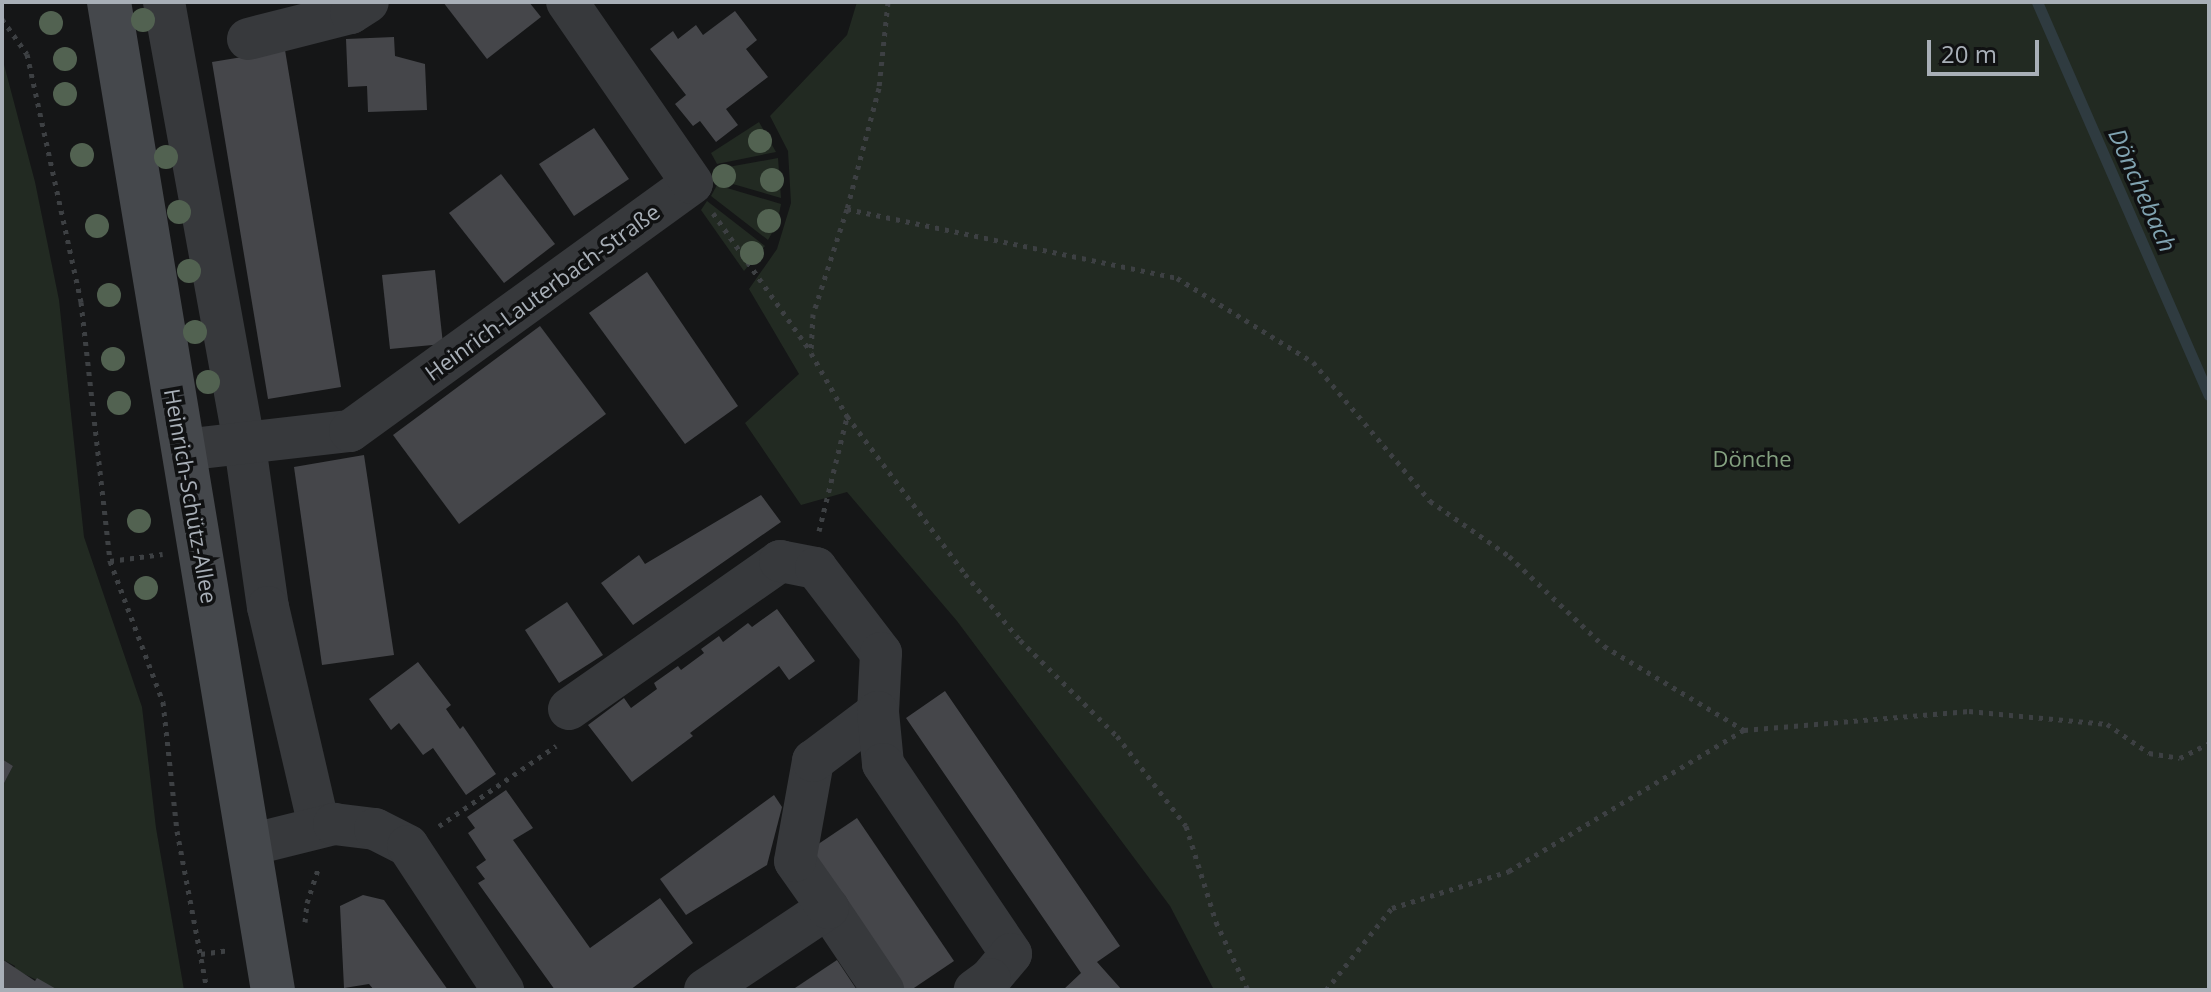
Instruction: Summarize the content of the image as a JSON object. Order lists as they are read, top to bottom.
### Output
{
  "streets": {
    "main road": ["Heinrich-Schütz-Allee"],
    "street": ["Heinrich-Lauterbach-Straße"]
  },
  "crossings": [
    ["Heinrich-Lauterbach-Straße", "Heinrich-Schütz-Allee"]
  ],
  "water": ["Dönchebach"],
  "parks": ["Dönche"],
  "scale_bar": "20 m"
}
